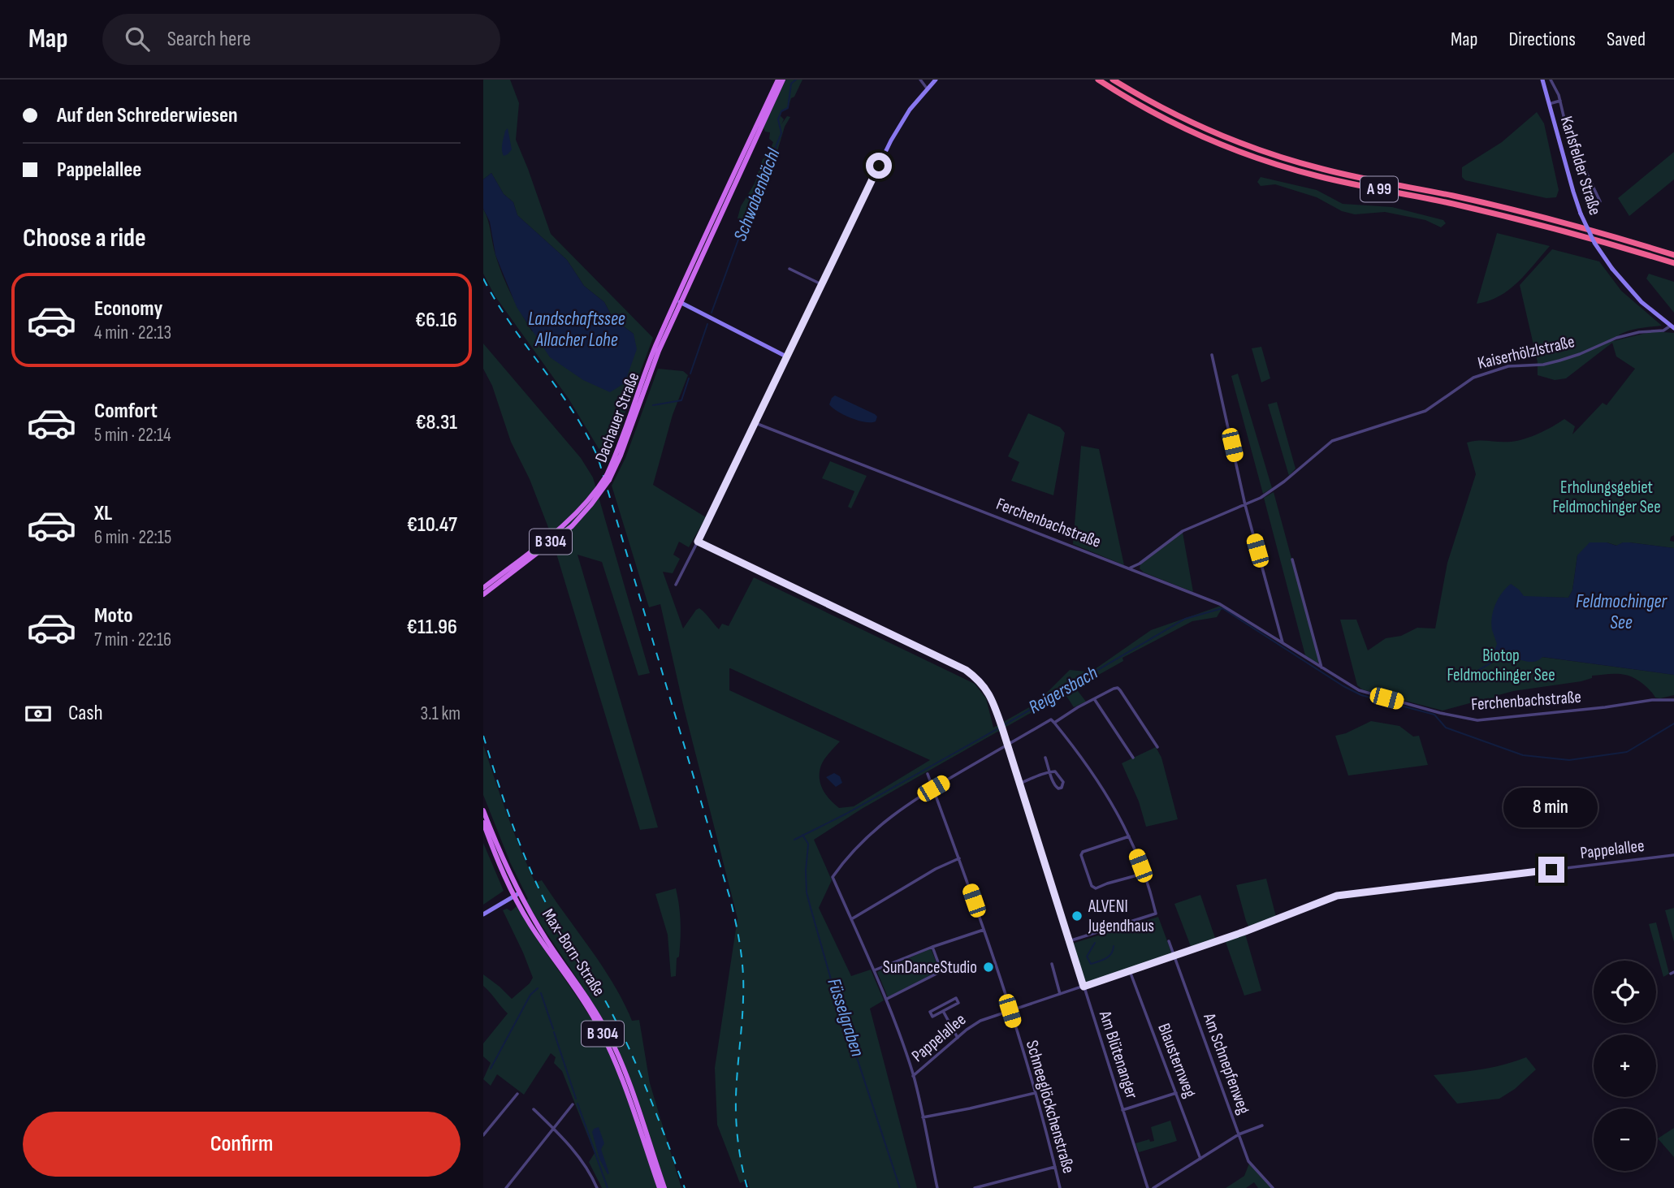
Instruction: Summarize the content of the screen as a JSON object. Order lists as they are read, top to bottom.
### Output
{
  "streets": {
    "highway": ["A 99"],
    "main road": ["Dachauer Straße", "B 304", "Max-Born-Straße"],
    "street": [
      "Karlsfelder Straße",
      "Kaiserhölzlstraße",
      "Ferchenbachstraße",
      "Pappelallee",
      "Am Blütenanger",
      "Blausternweg",
      "Am Schnepfenweg",
      "Schneeglöckchenstraße"
    ]
  },
  "crossings": [
    ["Karlsfelder Straße", "Kaiserhölzlstraße"],
    ["Kaiserhölzlstraße", "Ferchenbachstraße"],
    ["B 304", "Max-Born-Straße"],
    ["Pappelallee", "Am Blütenanger"],
    ["Pappelallee", "Blausternweg"],
    ["Pappelallee", "Am Schnepfenweg"],
    ["Pappelallee", "Schneeglöckchenstraße"]
  ],
  "water": [
    "Schwabenbächl",
    "Landschaftssee Allacher Lohe",
    "Feldmochinger See",
    "Reigersbach",
    "Füsselgraben"
  ],
  "parks": ["Erholungsgebiet Feldmochinger See", "Biotop Feldmochinger See"],
  "places": ["ALVENI Jugendhaus", "SunDanceStudio"],
  "page": {
    "header": "Map",
    "search": "Search here",
    "nav": ["Map", "Directions", "Saved"],
    "banner": ["Auf den Schrederwiesen", "Pappelallee"],
    "heading": "Choose a ride",
    "list": [
      {
        "name": "Economy",
        "note": "4 min · 22:13",
        "value": "€6.16"
      },
      {
        "name": "Comfort",
        "note": "5 min · 22:14",
        "value": "€8.31"
      },
      {
        "name": "XL",
        "note": "6 min · 22:15",
        "value": "€10.47"
      },
      {
        "name": "Moto",
        "note": "7 min · 22:16",
        "value": "€11.96"
      }
    ],
    "pay": ["Cash", "3.1 km"],
    "bubble": "8 min",
    "map_buttons": ["+", "−"],
    "buttons": "Confirm"
  }
}
